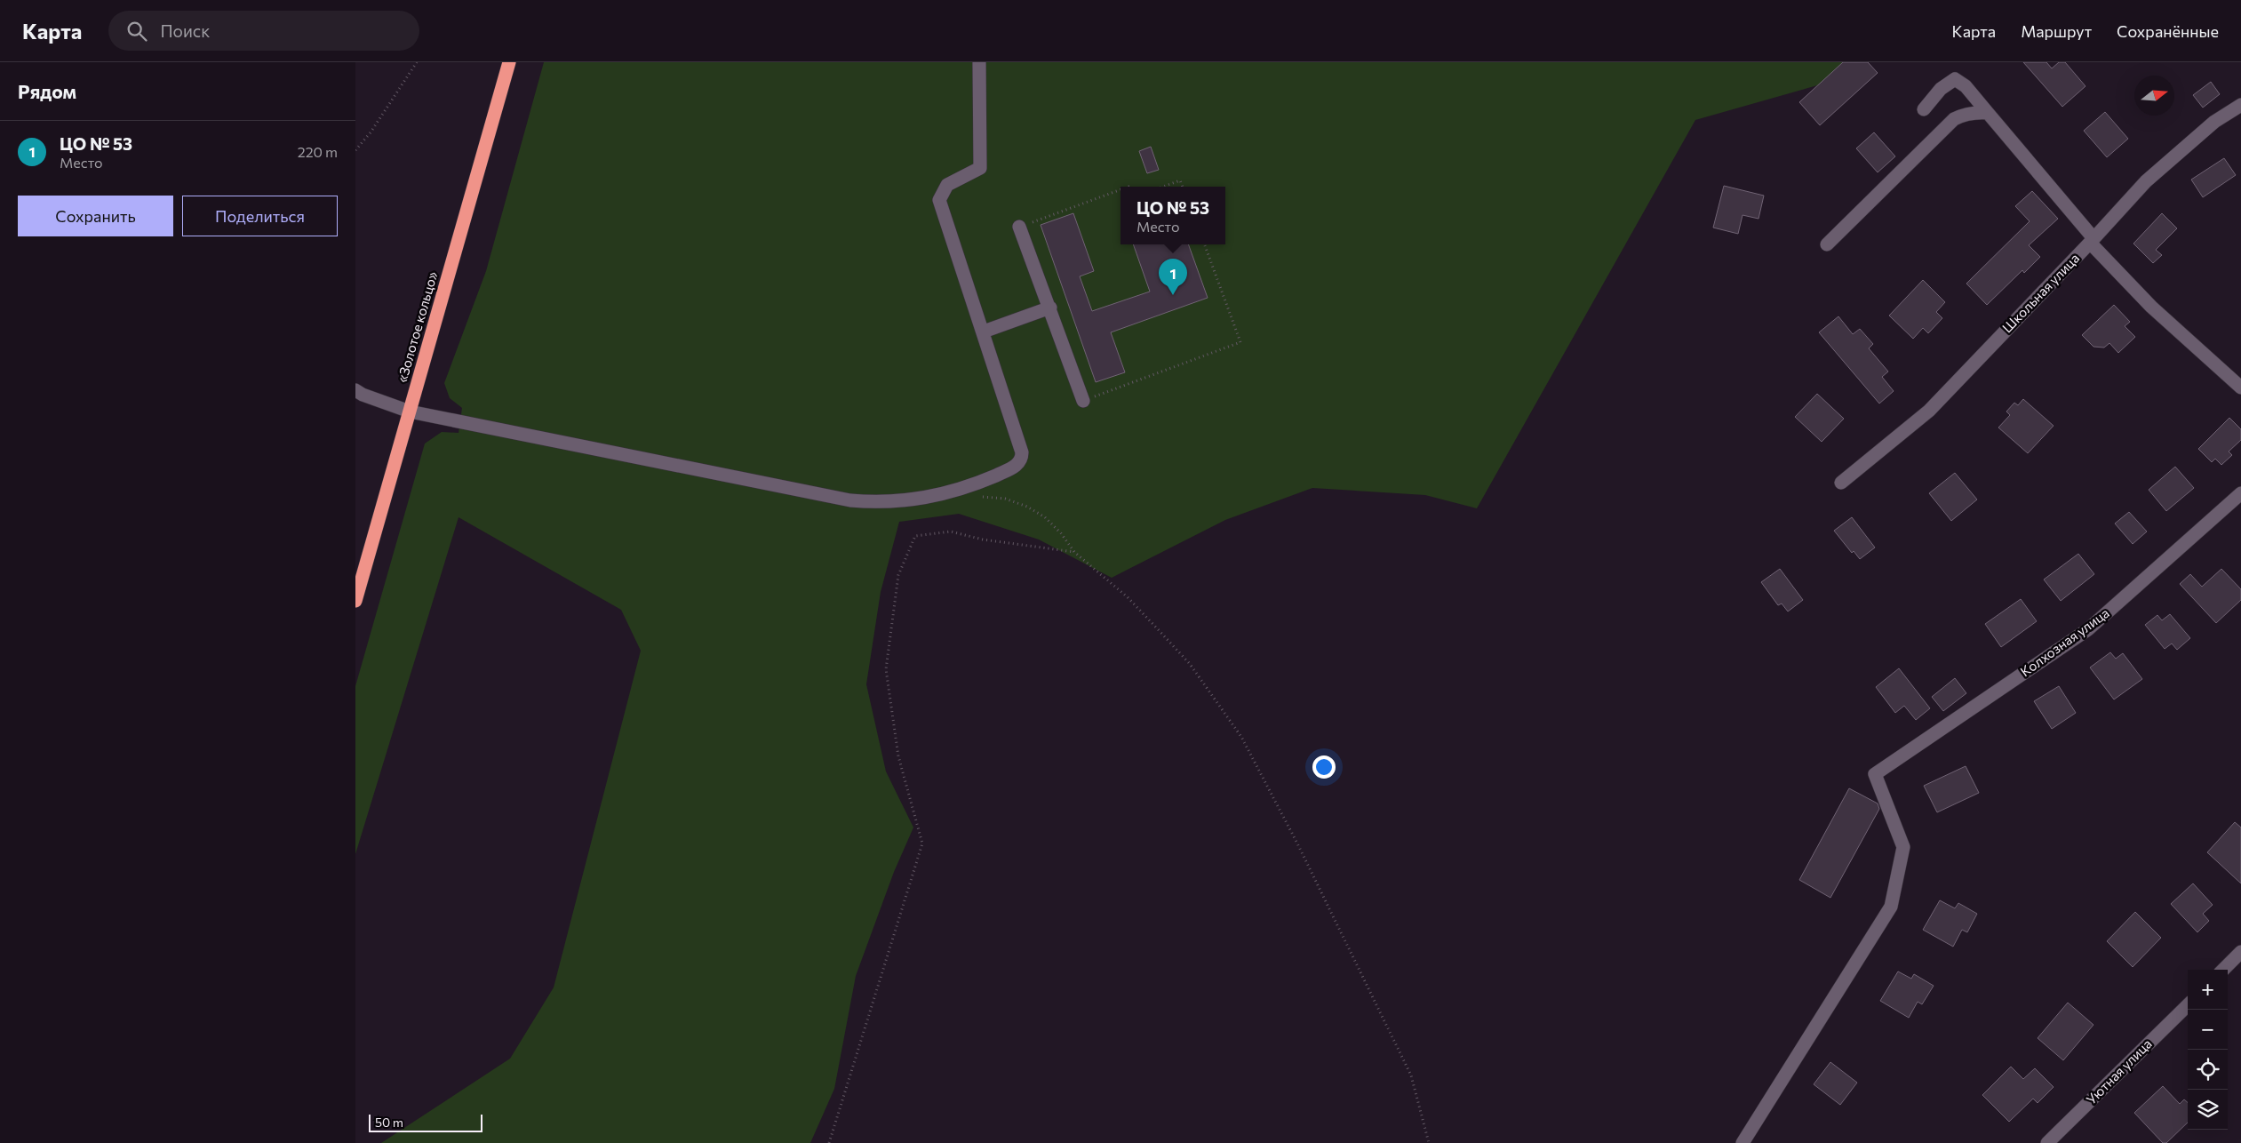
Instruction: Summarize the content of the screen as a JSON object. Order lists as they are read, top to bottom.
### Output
{
  "streets": {
    "highway": ["«Золотое кольцо»"],
    "street": ["Школьная улица", "Колхозная улица", "Уютная улица"]
  },
  "scale_bar": "50 m",
  "north": "right",
  "page": {
    "header": "Карта",
    "search": "Поиск",
    "nav": ["Карта", "Маршрут", "Сохранённые"],
    "heading": "Рядом",
    "list": [
      {
        "mark": "1",
        "name": "ЦО № 53",
        "note": "Место",
        "value": "220 m"
      }
    ],
    "buttons": ["Сохранить", "Поделиться"],
    "popup": ["ЦО № 53", "Место"],
    "pins": "1",
    "map_buttons": ["+", "−"],
    "scale": "50 m"
  }
}
